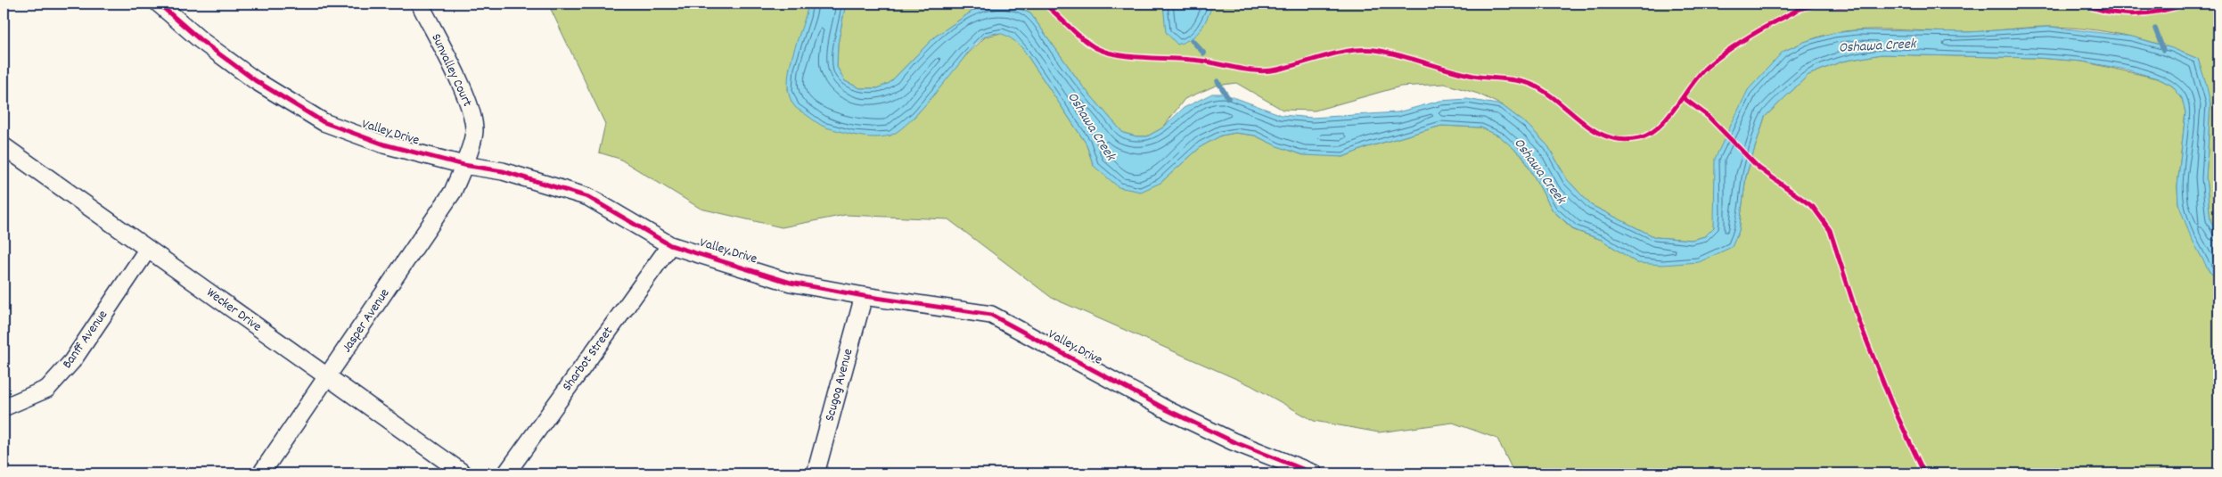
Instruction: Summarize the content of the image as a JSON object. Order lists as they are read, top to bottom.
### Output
{
  "streets": {
    "street": [
      "Sunvalley Court",
      "Valley Drive",
      "Wecker Drive",
      "Jasper Avenue",
      "Banff Avenue",
      "Sharbot Street",
      "Scugog Avenue"
    ]
  },
  "crossings": [
    ["Sunvalley Court", "Valley Drive"],
    ["Sunvalley Court", "Jasper Avenue"],
    ["Valley Drive", "Jasper Avenue"],
    ["Valley Drive", "Sharbot Street"],
    ["Valley Drive", "Scugog Avenue"],
    ["Wecker Drive", "Jasper Avenue"],
    ["Wecker Drive", "Banff Avenue"]
  ],
  "water": ["Oshawa Creek"]
}
